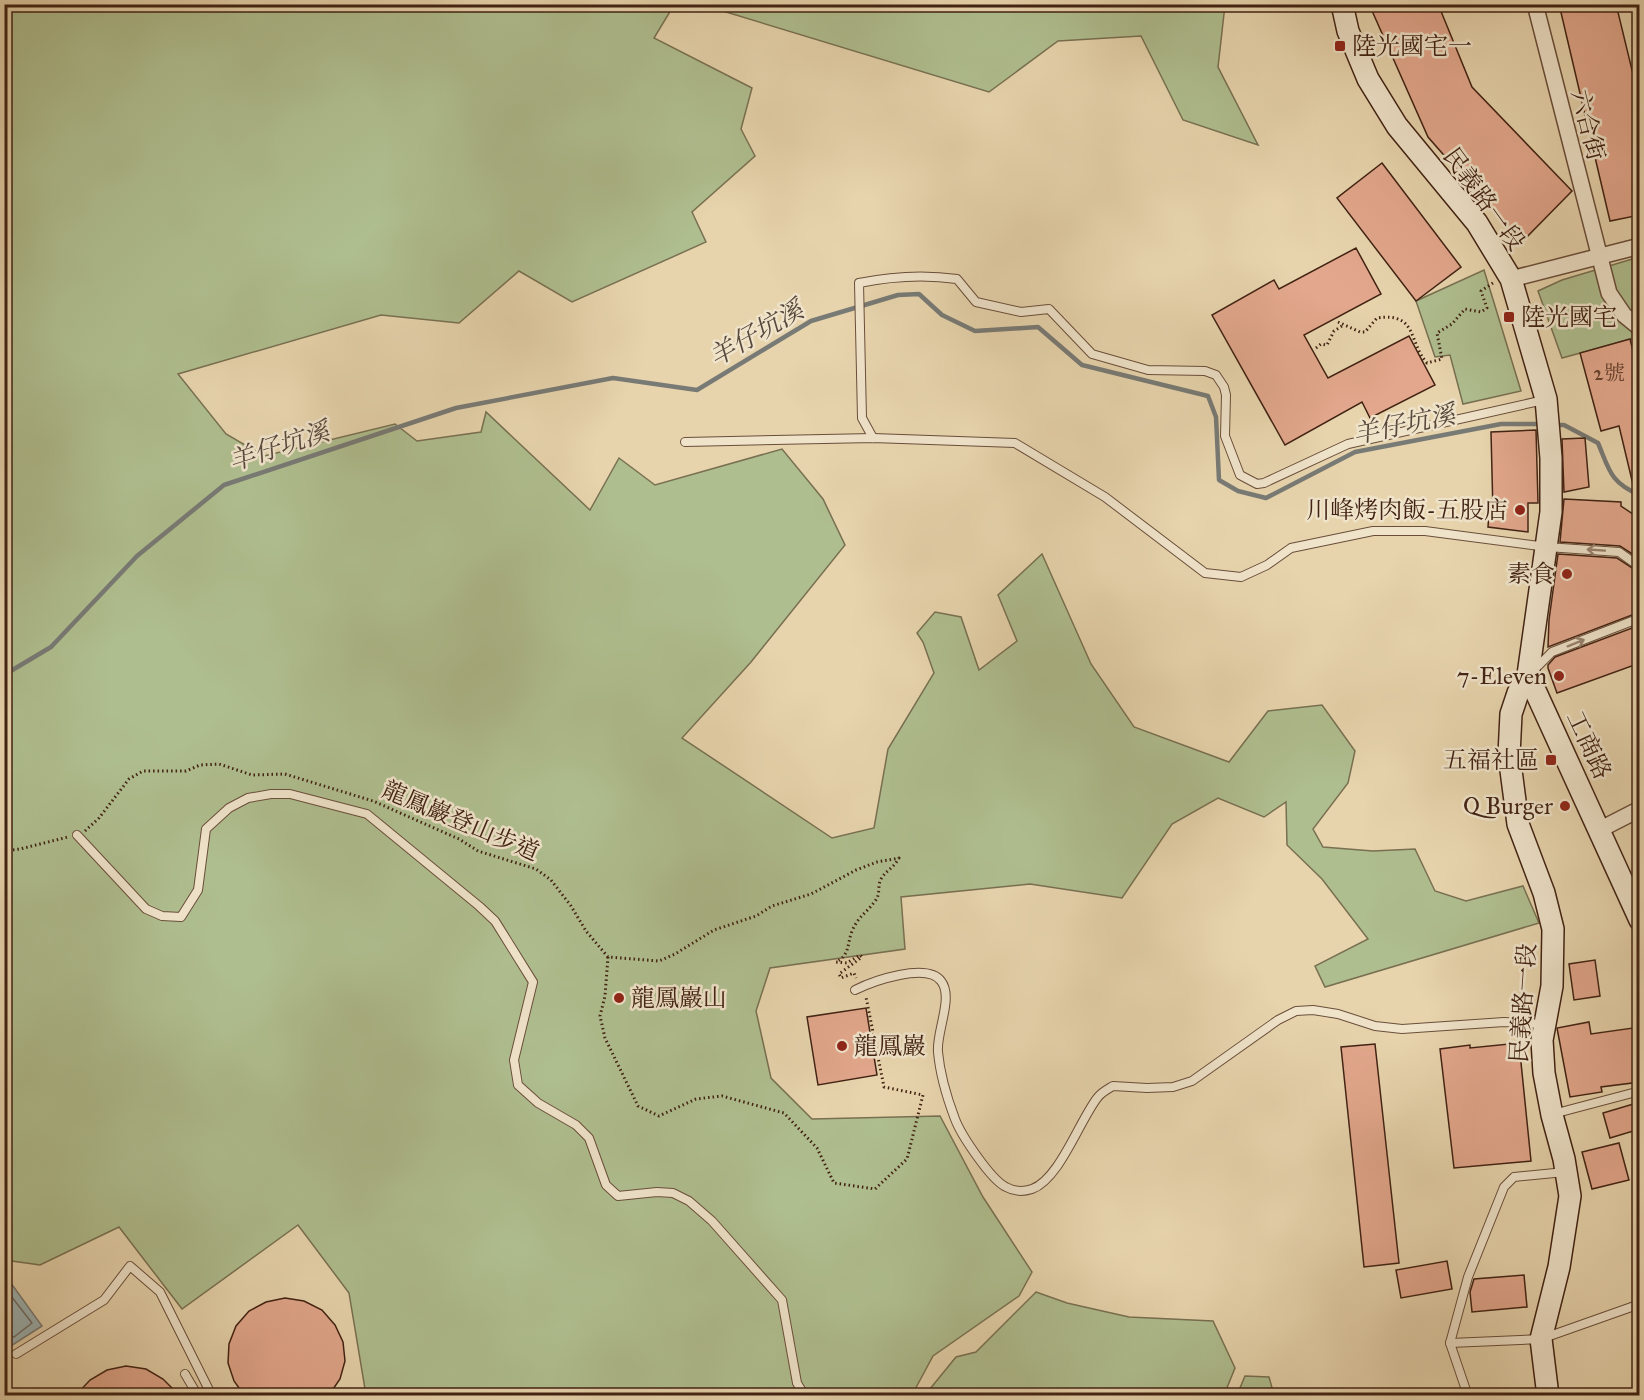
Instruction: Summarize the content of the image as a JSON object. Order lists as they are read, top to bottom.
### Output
{
  "streets": {
    "main road": ["民義路一段", "工商路"],
    "street": ["六合街"],
    "path": ["龍鳳巖登山步道"]
  },
  "crossings": [
    ["民義路一段", "工商路"]
  ],
  "water": ["羊仔坑溪"],
  "places": {
    "transit": ["陸光國宅一", "陸光國宅", "五福社區"],
    "other": [
      "川峰烤肉飯-五股店",
      "素食",
      "7-Eleven",
      "Q Burger",
      "龍鳳巖山",
      "龍鳳巖"
    ]
  },
  "house_numbers": ["2號"]
}
